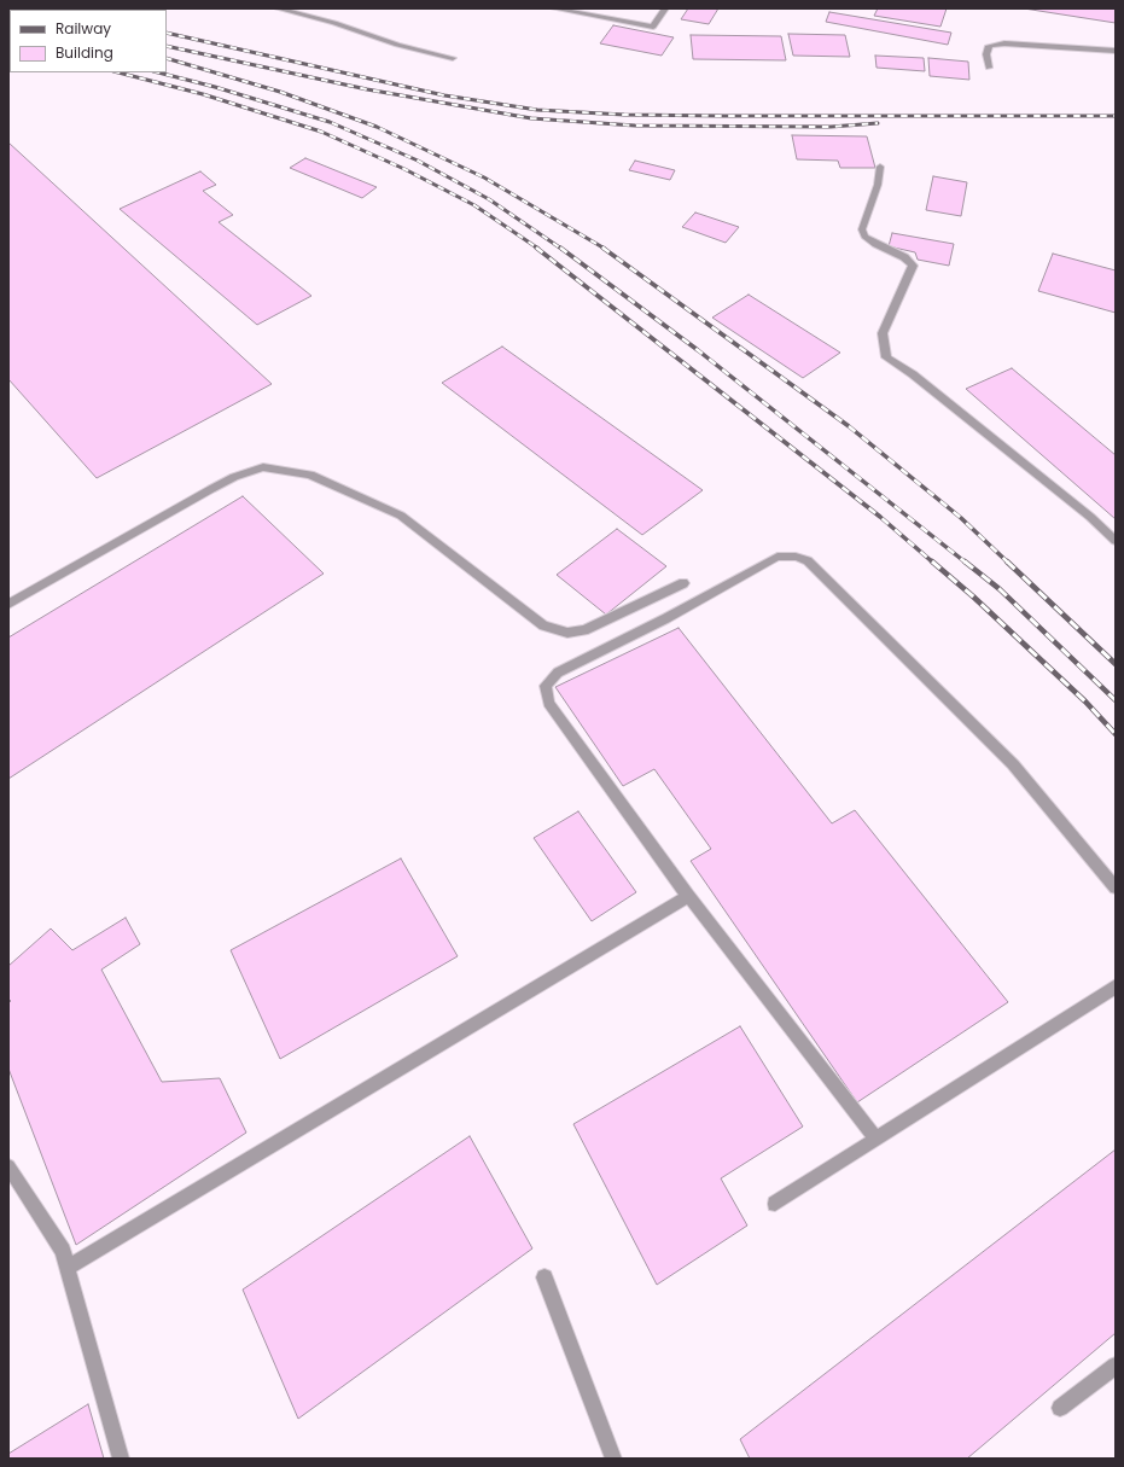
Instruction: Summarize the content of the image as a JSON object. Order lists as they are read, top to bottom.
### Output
{
  "legend": ["Railway", "Building"]
}
